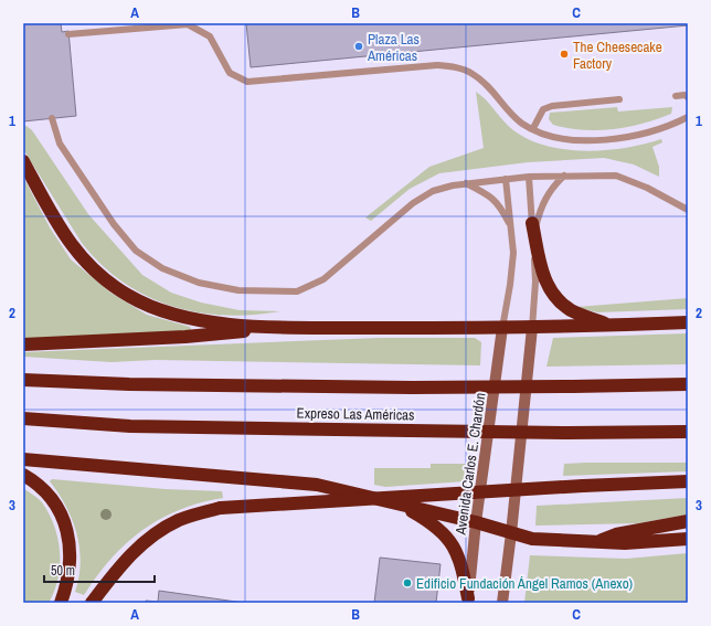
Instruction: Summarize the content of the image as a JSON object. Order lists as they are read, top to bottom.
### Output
{
  "streets": {
    "highway": ["Expreso Las Américas"],
    "street": ["Avenida Carlos E. Chardón"]
  },
  "places": ["Plaza Las Américas", "The Cheesecake Factory", "Edificio Fundación Ángel Ramos (Anexo)"],
  "scale_bar": "50 m",
  "grid": {
    "columns": ["A", "B", "C"],
    "rows": ["1", "2", "3"]
  }
}
